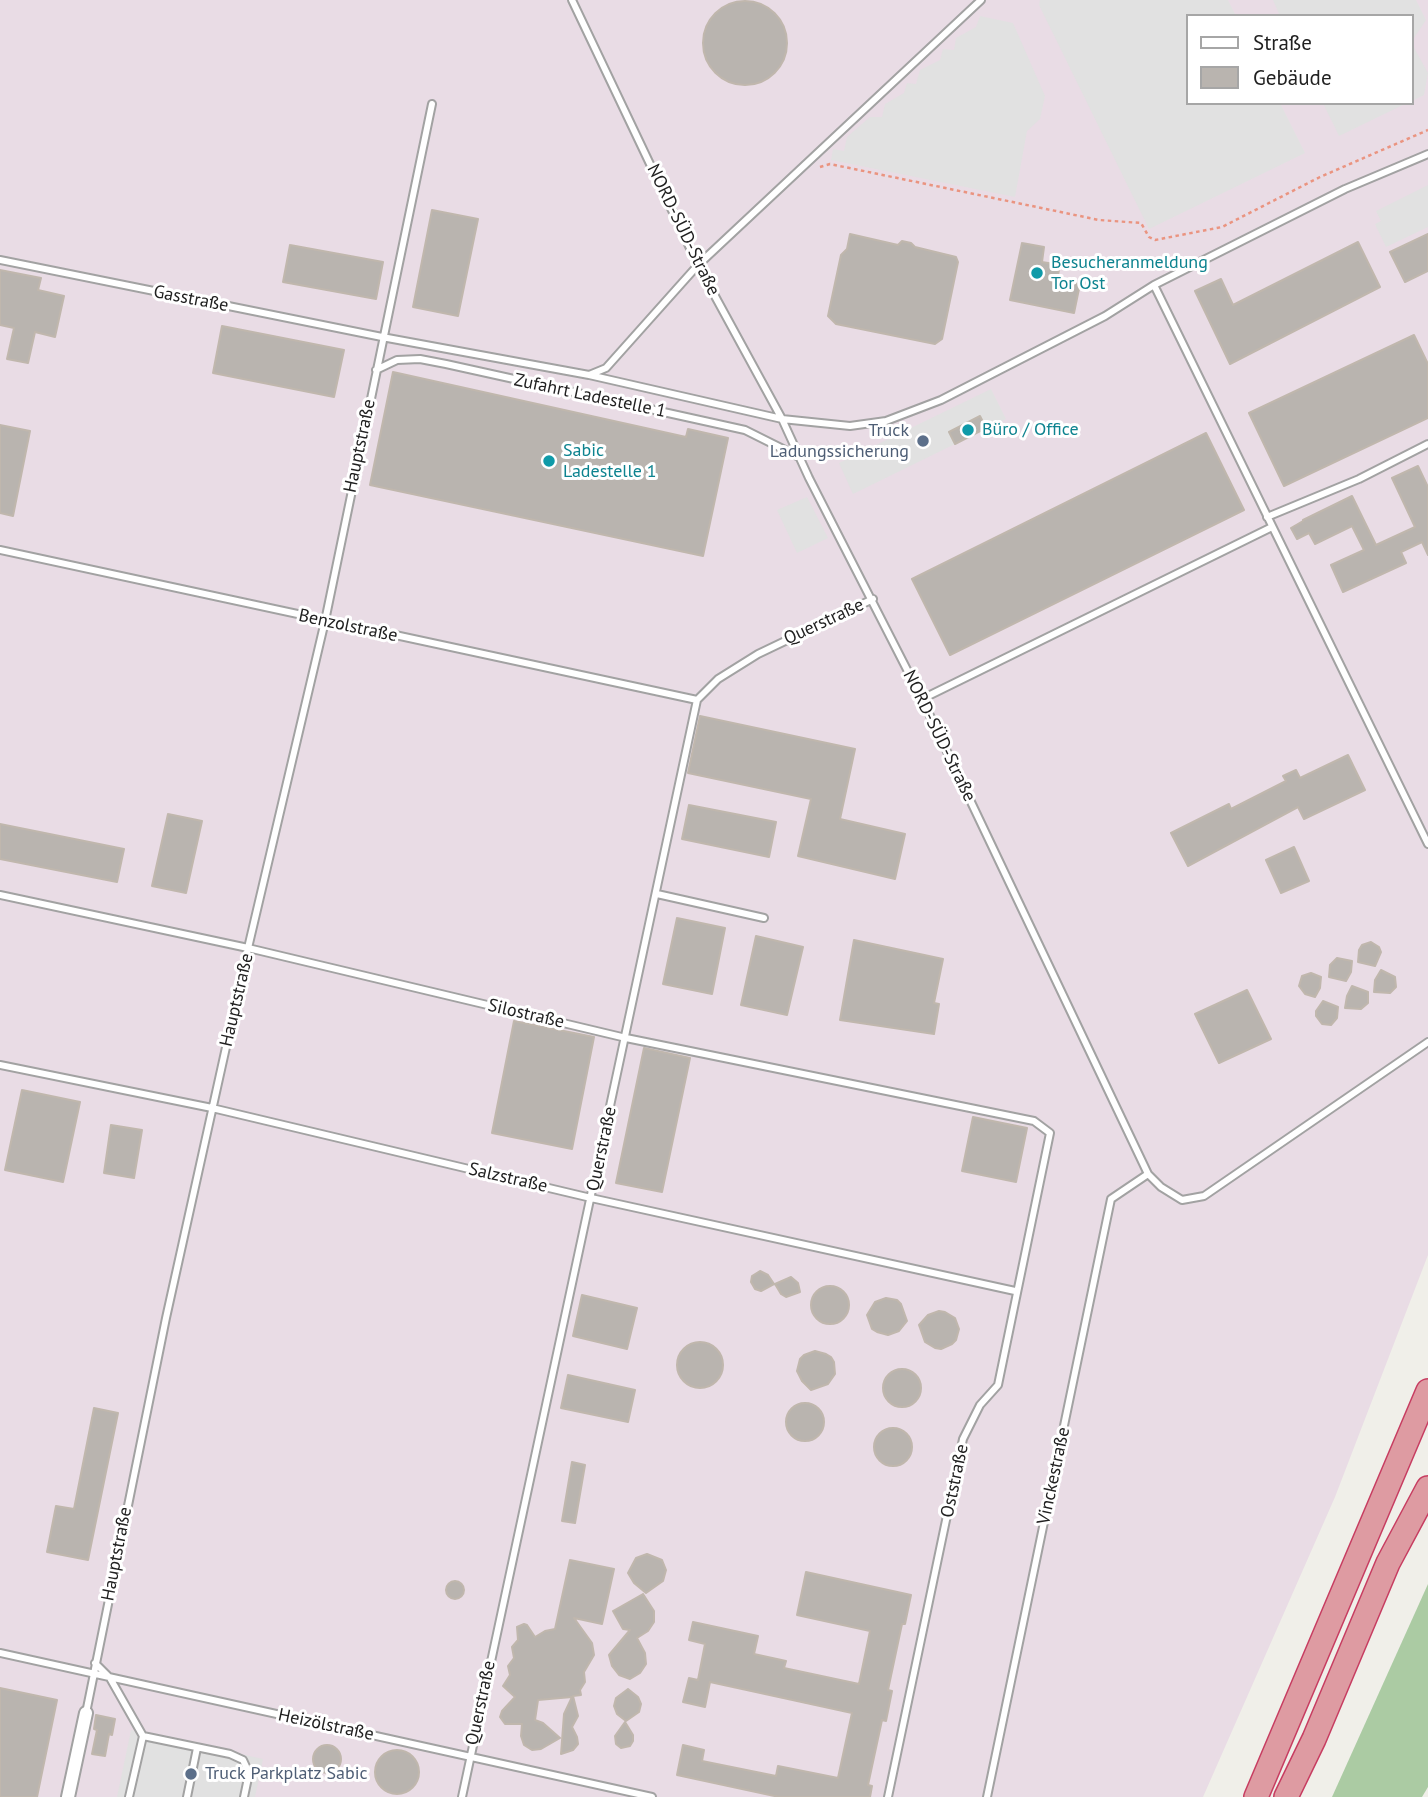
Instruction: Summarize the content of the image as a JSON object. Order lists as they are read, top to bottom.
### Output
{
  "streets": {
    "lane": [
      "NORD-SÜD-Straße",
      "Gasstraße",
      "Zufahrt Ladestelle 1",
      "Hauptstraße",
      "Querstraße",
      "Benzolstraße",
      "Silostraße",
      "Salzstraße",
      "Vinckestraße",
      "Oststraße",
      "Heizölstraße"
    ]
  },
  "crossings": [
    ["NORD-SÜD-Straße", "Gasstraße"],
    ["NORD-SÜD-Straße", "Zufahrt Ladestelle 1"],
    ["NORD-SÜD-Straße", "Querstraße"],
    ["NORD-SÜD-Straße", "Vinckestraße"],
    ["Gasstraße", "Hauptstraße"],
    ["Zufahrt Ladestelle 1", "Hauptstraße"],
    ["Hauptstraße", "Benzolstraße"],
    ["Hauptstraße", "Silostraße"],
    ["Hauptstraße", "Salzstraße"],
    ["Hauptstraße", "Heizölstraße"],
    ["Querstraße", "Benzolstraße"],
    ["Querstraße", "Silostraße"],
    ["Querstraße", "Salzstraße"],
    ["Querstraße", "Heizölstraße"],
    ["Silostraße", "Oststraße"],
    ["Salzstraße", "Oststraße"]
  ],
  "places": [
    "Besucheranmeldung Tor Ost",
    "Büro / Office",
    "Truck Ladungssicherung",
    "Sabic Ladestelle 1",
    "Truck Parkplatz Sabic"
  ],
  "legend": ["Straße", "Gebäude"]
}
